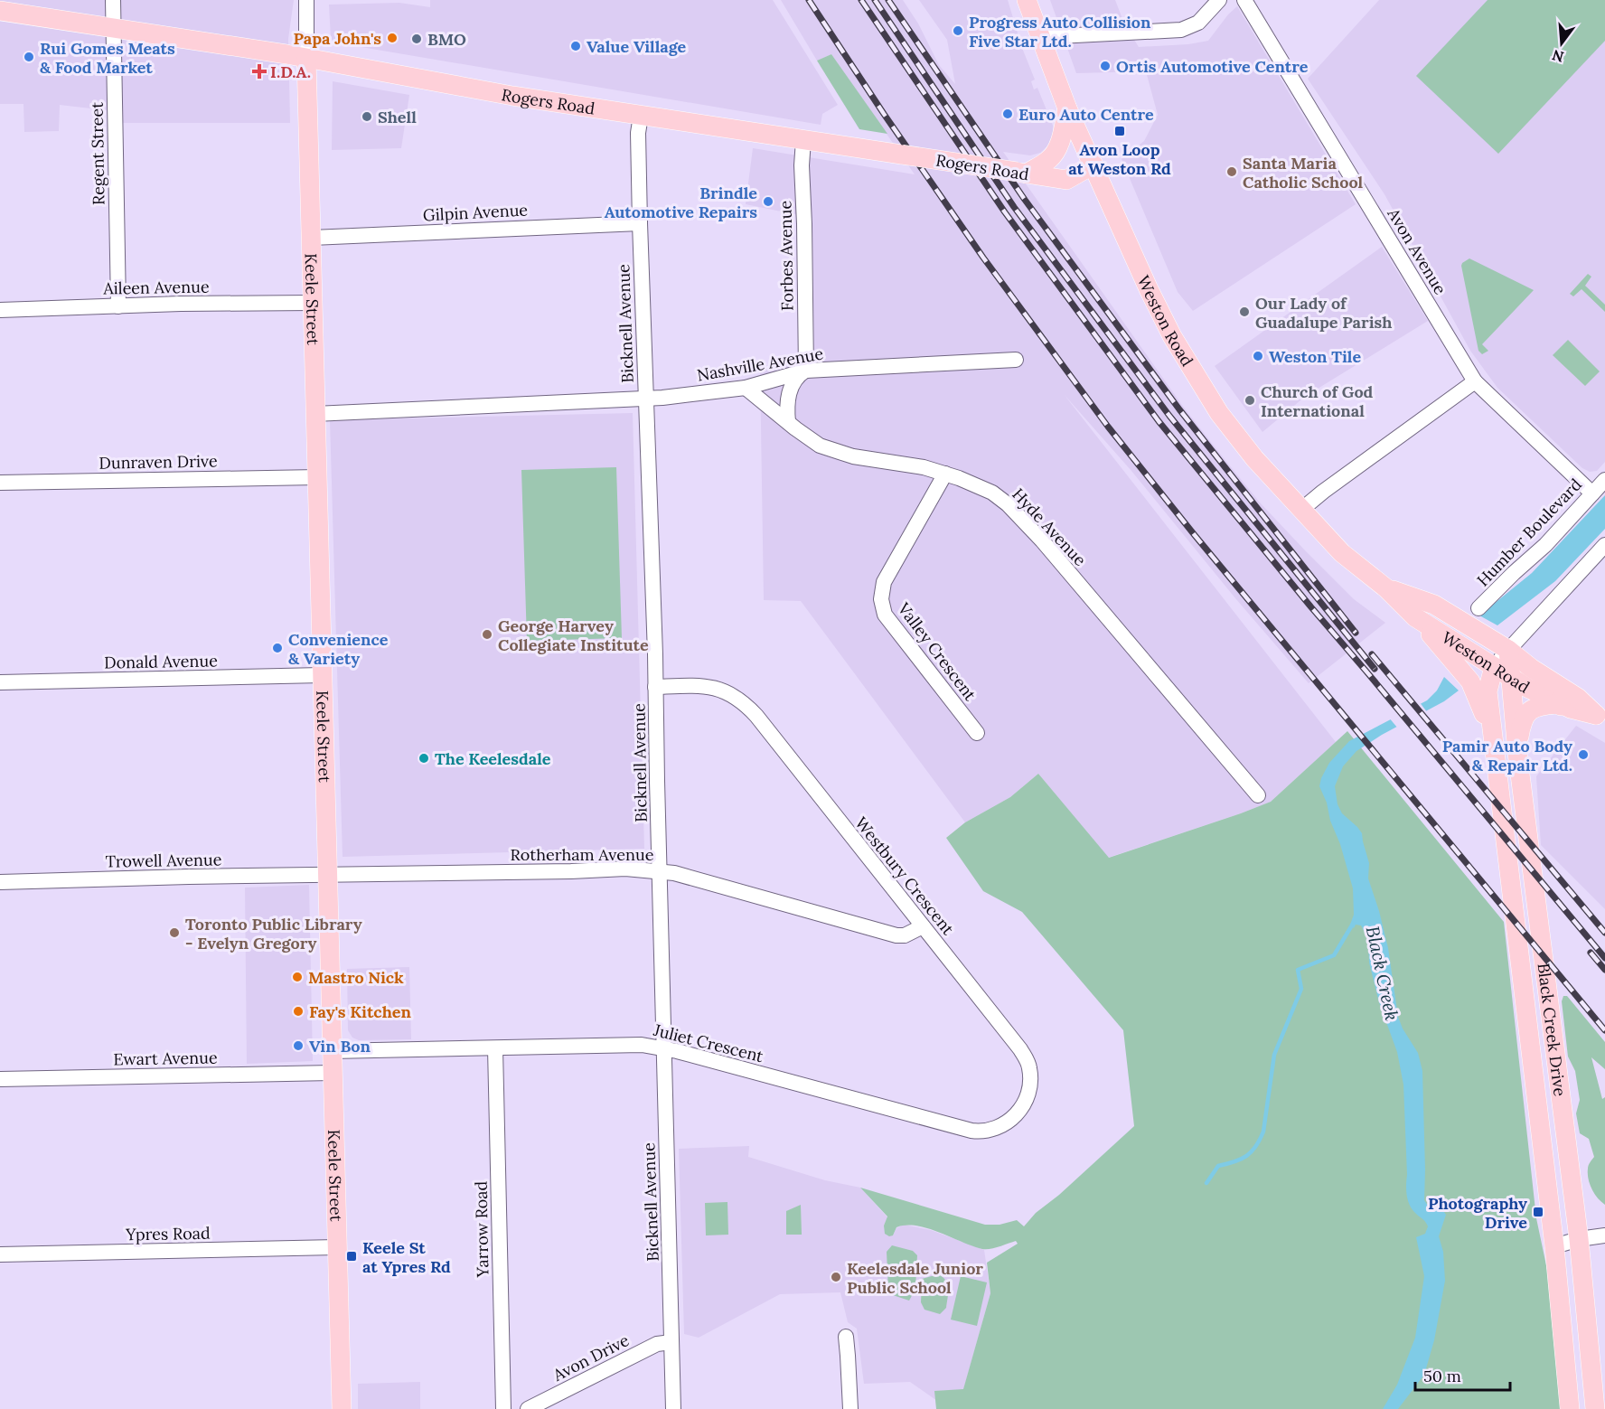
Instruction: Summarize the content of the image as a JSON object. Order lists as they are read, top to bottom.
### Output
{
  "streets": {
    "main road": [
      "Rogers Road",
      "Keele Street",
      "Weston Road",
      "Black Creek Drive"
    ],
    "street": [
      "Regent Street",
      "Gilpin Avenue",
      "Avon Avenue",
      "Forbes Avenue",
      "Aileen Avenue",
      "Bicknell Avenue",
      "Nashville Avenue",
      "Dunraven Drive",
      "Hyde Avenue",
      "Humber Boulevard",
      "Valley Crescent",
      "Donald Avenue",
      "Rotherham Avenue",
      "Trowell Avenue",
      "Westbury Crescent",
      "Juliet Crescent",
      "Ewart Avenue",
      "Yarrow Road",
      "Ypres Road",
      "Avon Drive"
    ]
  },
  "crossings": [
    ["Rogers Road", "Regent Street"],
    ["Rogers Road", "Forbes Avenue"],
    ["Rogers Road", "Keele Street"],
    ["Rogers Road", "Weston Road"],
    ["Rogers Road", "Bicknell Avenue"],
    ["Regent Street", "Aileen Avenue"],
    ["Gilpin Avenue", "Keele Street"],
    ["Gilpin Avenue", "Bicknell Avenue"],
    ["Avon Avenue", "Humber Boulevard"],
    ["Forbes Avenue", "Nashville Avenue"],
    ["Aileen Avenue", "Keele Street"],
    ["Keele Street", "Nashville Avenue"],
    ["Keele Street", "Dunraven Drive"],
    ["Keele Street", "Donald Avenue"],
    ["Keele Street", "Rotherham Avenue"],
    ["Keele Street", "Trowell Avenue"],
    ["Keele Street", "Juliet Crescent"],
    ["Keele Street", "Ewart Avenue"],
    ["Keele Street", "Ypres Road"],
    ["Weston Road", "Black Creek Drive"],
    ["Bicknell Avenue", "Nashville Avenue"],
    ["Bicknell Avenue", "Rotherham Avenue"],
    ["Bicknell Avenue", "Westbury Crescent"],
    ["Bicknell Avenue", "Juliet Crescent"],
    ["Bicknell Avenue", "Avon Drive"],
    ["Nashville Avenue", "Hyde Avenue"],
    ["Hyde Avenue", "Valley Crescent"],
    ["Rotherham Avenue", "Trowell Avenue"],
    ["Rotherham Avenue", "Westbury Crescent"],
    ["Westbury Crescent", "Juliet Crescent"],
    ["Juliet Crescent", "Yarrow Road"]
  ],
  "water": ["Black Creek"],
  "places": {
    "other": [
      "Progress Auto Collision Five Star Ltd.",
      "Papa John's",
      "BMO",
      "Value Village",
      "Rui Gomes Meats & Food Market",
      "Ortis Automotive Centre",
      "Euro Auto Centre",
      "Shell",
      "Santa Maria Catholic School",
      "Brindle Automotive Repairs",
      "Our Lady of Guadalupe Parish",
      "Weston Tile",
      "Church of God International",
      "George Harvey Collegiate Institute",
      "Convenience & Variety",
      "Pamir Auto Body & Repair Ltd.",
      "The Keelesdale",
      "Toronto Public Library - Evelyn Gregory",
      "Mastro Nick",
      "Fay's Kitchen",
      "Vin Bon",
      "Keelesdale Junior Public School"
    ],
    "health": ["I.D.A."],
    "transit": ["Avon Loop at Weston Rd", "Photography Drive", "Keele St at Ypres Rd"]
  },
  "scale_bar": "50 m",
  "north": "bottom"
}
